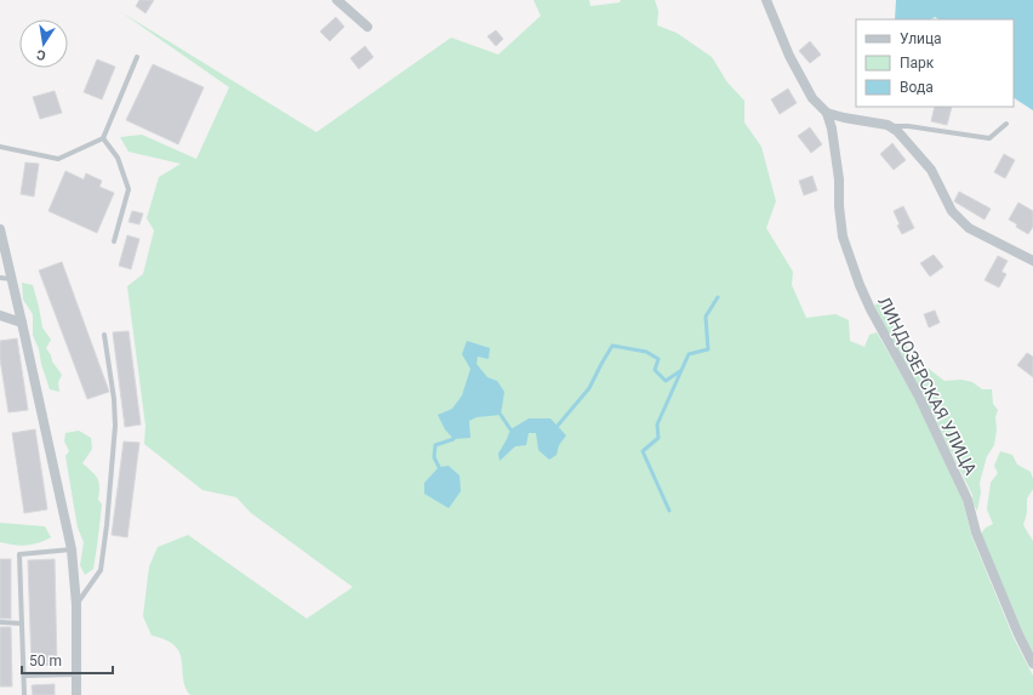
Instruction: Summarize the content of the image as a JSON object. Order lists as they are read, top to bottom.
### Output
{
  "streets": {
    "street": ["ЛИНДОЗЕРСКАЯ УЛИЦА"]
  },
  "legend": ["Улица", "Парк", "Вода"],
  "scale_bar": "50 m",
  "north": "bottom"
}
